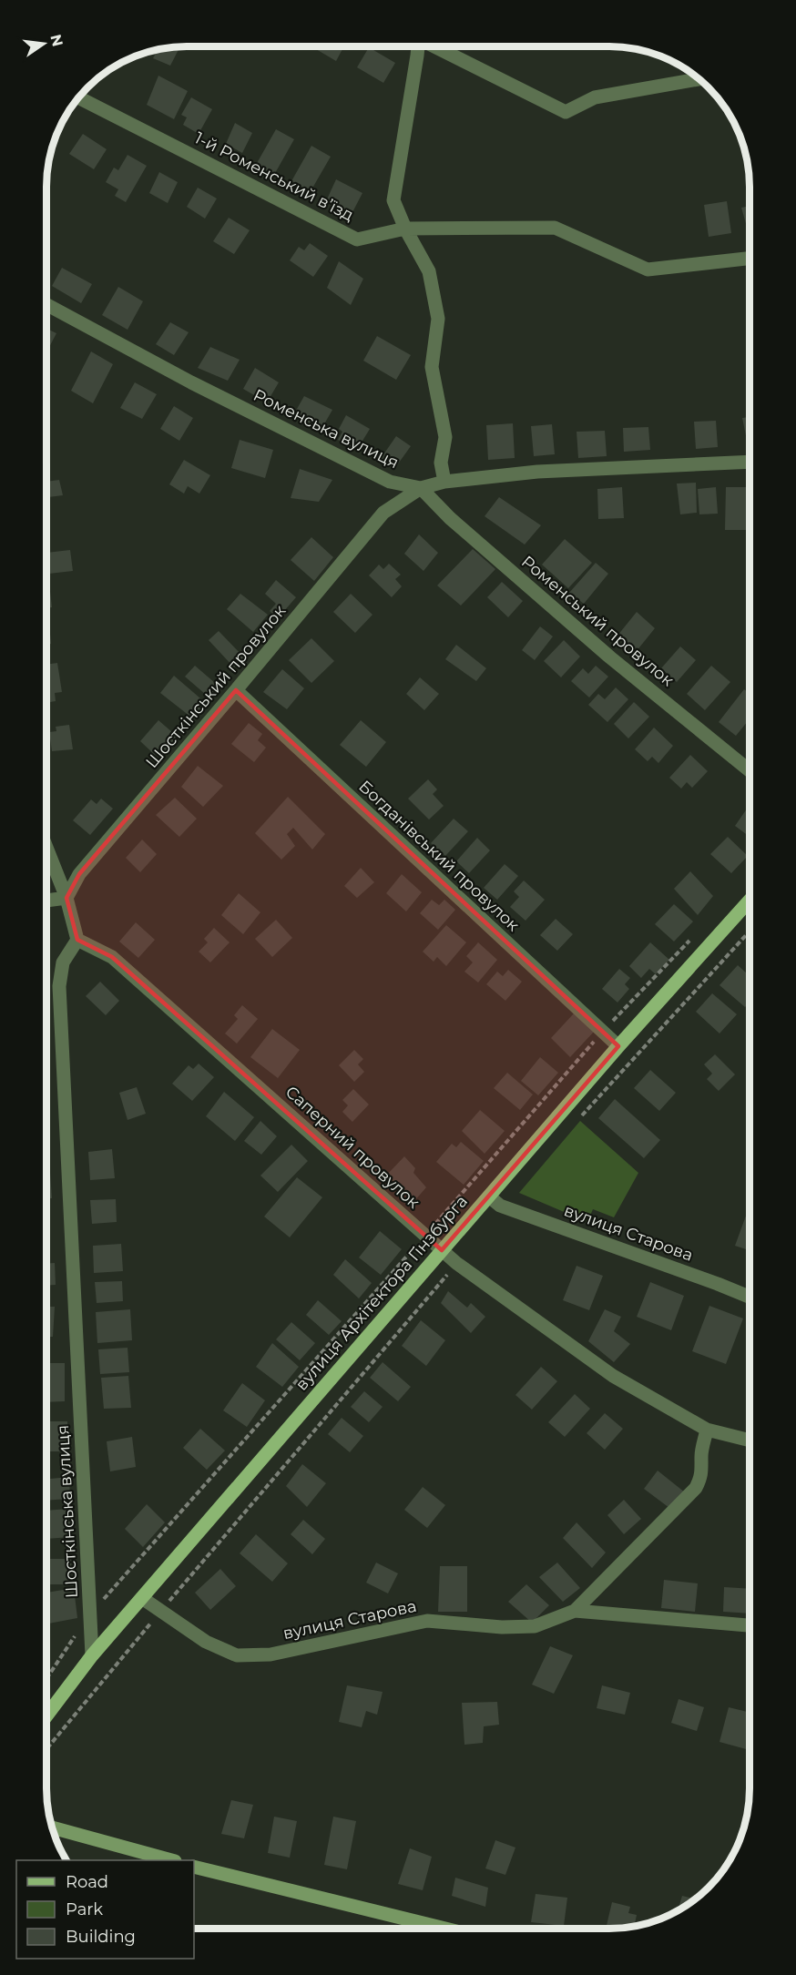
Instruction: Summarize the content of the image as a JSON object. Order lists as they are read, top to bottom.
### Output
{
  "streets": {
    "main road": ["вулиця Архітектора Гінзбурга"],
    "street": [
      "1-й Роменський в’їзд",
      "Роменська вулиця",
      "Роменський провулок",
      "Шосткінський провулок",
      "Богданівський провулок",
      "Саперний провулок",
      "вулиця Старова",
      "Шосткінська вулиця"
    ]
  },
  "crossings": [
    ["Роменська вулиця", "Роменський провулок"],
    ["Роменська вулиця", "Шосткінський провулок"],
    ["Роменський провулок", "Шосткінський провулок"],
    ["Шосткінський провулок", "Богданівський провулок"],
    ["Богданівський провулок", "вулиця Архітектора Гінзбурга"],
    ["Саперний провулок", "вулиця Старова"],
    ["Саперний провулок", "вулиця Архітектора Гінзбурга"],
    ["Саперний провулок", "Шосткінська вулиця"],
    ["вулиця Старова", "вулиця Архітектора Гінзбурга"],
    ["вулиця Архітектора Гінзбурга", "Шосткінська вулиця"]
  ],
  "legend": ["Road", "Park", "Building"],
  "north": "right"
}
